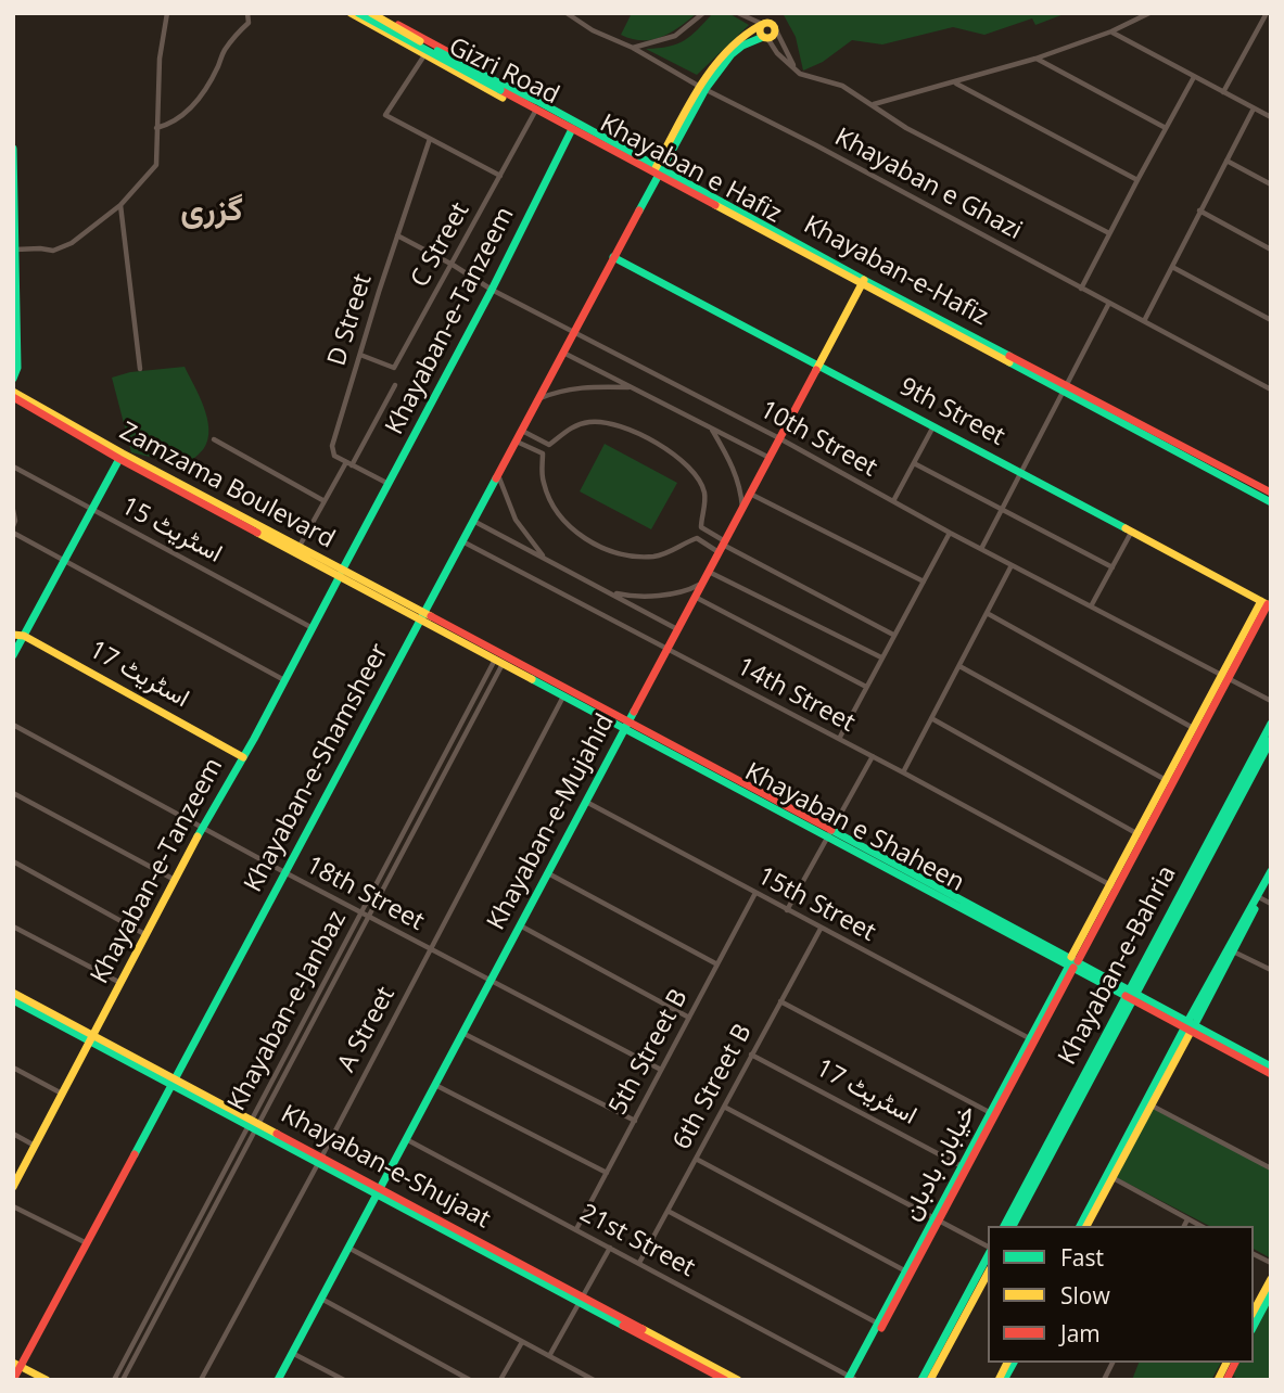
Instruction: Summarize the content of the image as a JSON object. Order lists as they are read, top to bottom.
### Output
{
  "streets": {
    "main road": [
      "Gizri Road",
      "Khayaban e Hafiz",
      "Khayaban-e-Hafiz",
      "Khayaban-e-Tanzeem",
      "9th Street",
      "Zamzama Boulevard",
      "اسٹریٹ 17",
      "Khayaban-e-Shamsheer",
      "Khayaban-e-Mujahid",
      "Khayaban e Shaheen",
      "Khayaban-e-Bahria",
      "خیابان بادبان",
      "Khayaban-e-Shujaat"
    ],
    "street": [
      "Khayaban e Ghazi",
      "C Street",
      "D Street",
      "10th Street",
      "اسٹریٹ 15",
      "14th Street",
      "18th Street",
      "15th Street",
      "Khayaban-e-Janbaz",
      "A Street",
      "5th Street B",
      "6th Street B",
      "21st Street"
    ]
  },
  "crossings": [
    ["Gizri Road", "Khayaban e Hafiz"],
    ["Gizri Road", "C Street"],
    ["Khayaban e Hafiz", "Khayaban-e-Hafiz"],
    ["Khayaban e Hafiz", "Khayaban-e-Tanzeem"],
    ["Khayaban e Hafiz", "Khayaban-e-Shamsheer"],
    ["Khayaban e Hafiz", "Khayaban-e-Mujahid"],
    ["Khayaban e Ghazi", "Khayaban-e-Shamsheer"],
    ["C Street", "D Street"],
    ["C Street", "10th Street"],
    ["Khayaban-e-Hafiz", "Khayaban-e-Mujahid"],
    ["D Street", "10th Street"],
    ["Khayaban-e-Tanzeem", "10th Street"],
    ["Khayaban-e-Tanzeem", "Zamzama Boulevard"],
    ["Khayaban-e-Tanzeem", "اسٹریٹ 15"],
    ["Khayaban-e-Tanzeem", "اسٹریٹ 17"],
    ["Khayaban-e-Tanzeem", "18th Street"],
    ["Khayaban-e-Tanzeem", "Khayaban-e-Shujaat"],
    ["9th Street", "Khayaban-e-Shamsheer"],
    ["9th Street", "Khayaban-e-Mujahid"],
    ["9th Street", "خیابان بادبان"],
    ["10th Street", "Khayaban-e-Shamsheer"],
    ["10th Street", "Khayaban-e-Mujahid"],
    ["10th Street", "خیابان بادبان"],
    ["Zamzama Boulevard", "Khayaban-e-Shamsheer"],
    ["Zamzama Boulevard", "Khayaban e Shaheen"],
    ["اسٹریٹ 17", "6th Street B"],
    ["اسٹریٹ 17", "خیابان بادبان"],
    ["14th Street", "Khayaban-e-Shamsheer"],
    ["14th Street", "Khayaban-e-Mujahid"],
    ["14th Street", "خیابان بادبان"],
    ["Khayaban-e-Shamsheer", "Khayaban e Shaheen"],
    ["Khayaban-e-Shamsheer", "18th Street"],
    ["Khayaban-e-Shamsheer", "Khayaban-e-Shujaat"],
    ["Khayaban-e-Mujahid", "Khayaban e Shaheen"],
    ["Khayaban-e-Mujahid", "18th Street"],
    ["Khayaban-e-Mujahid", "15th Street"],
    ["Khayaban-e-Mujahid", "Khayaban-e-Shujaat"],
    ["Khayaban-e-Mujahid", "21st Street"],
    ["Khayaban e Shaheen", "Khayaban-e-Bahria"],
    ["Khayaban e Shaheen", "Khayaban-e-Janbaz"],
    ["Khayaban e Shaheen", "A Street"],
    ["Khayaban e Shaheen", "خیابان بادبان"],
    ["18th Street", "Khayaban-e-Janbaz"],
    ["18th Street", "A Street"],
    ["18th Street", "5th Street B"],
    ["15th Street", "5th Street B"],
    ["15th Street", "6th Street B"],
    ["15th Street", "خیابان بادبان"],
    ["Khayaban-e-Janbaz", "Khayaban-e-Shujaat"],
    ["A Street", "Khayaban-e-Shujaat"],
    ["5th Street B", "21st Street"],
    ["6th Street B", "21st Street"],
    ["خیابان بادبان", "21st Street"]
  ],
  "districts": ["گزری"],
  "legend": ["Fast", "Slow", "Jam"]
}
